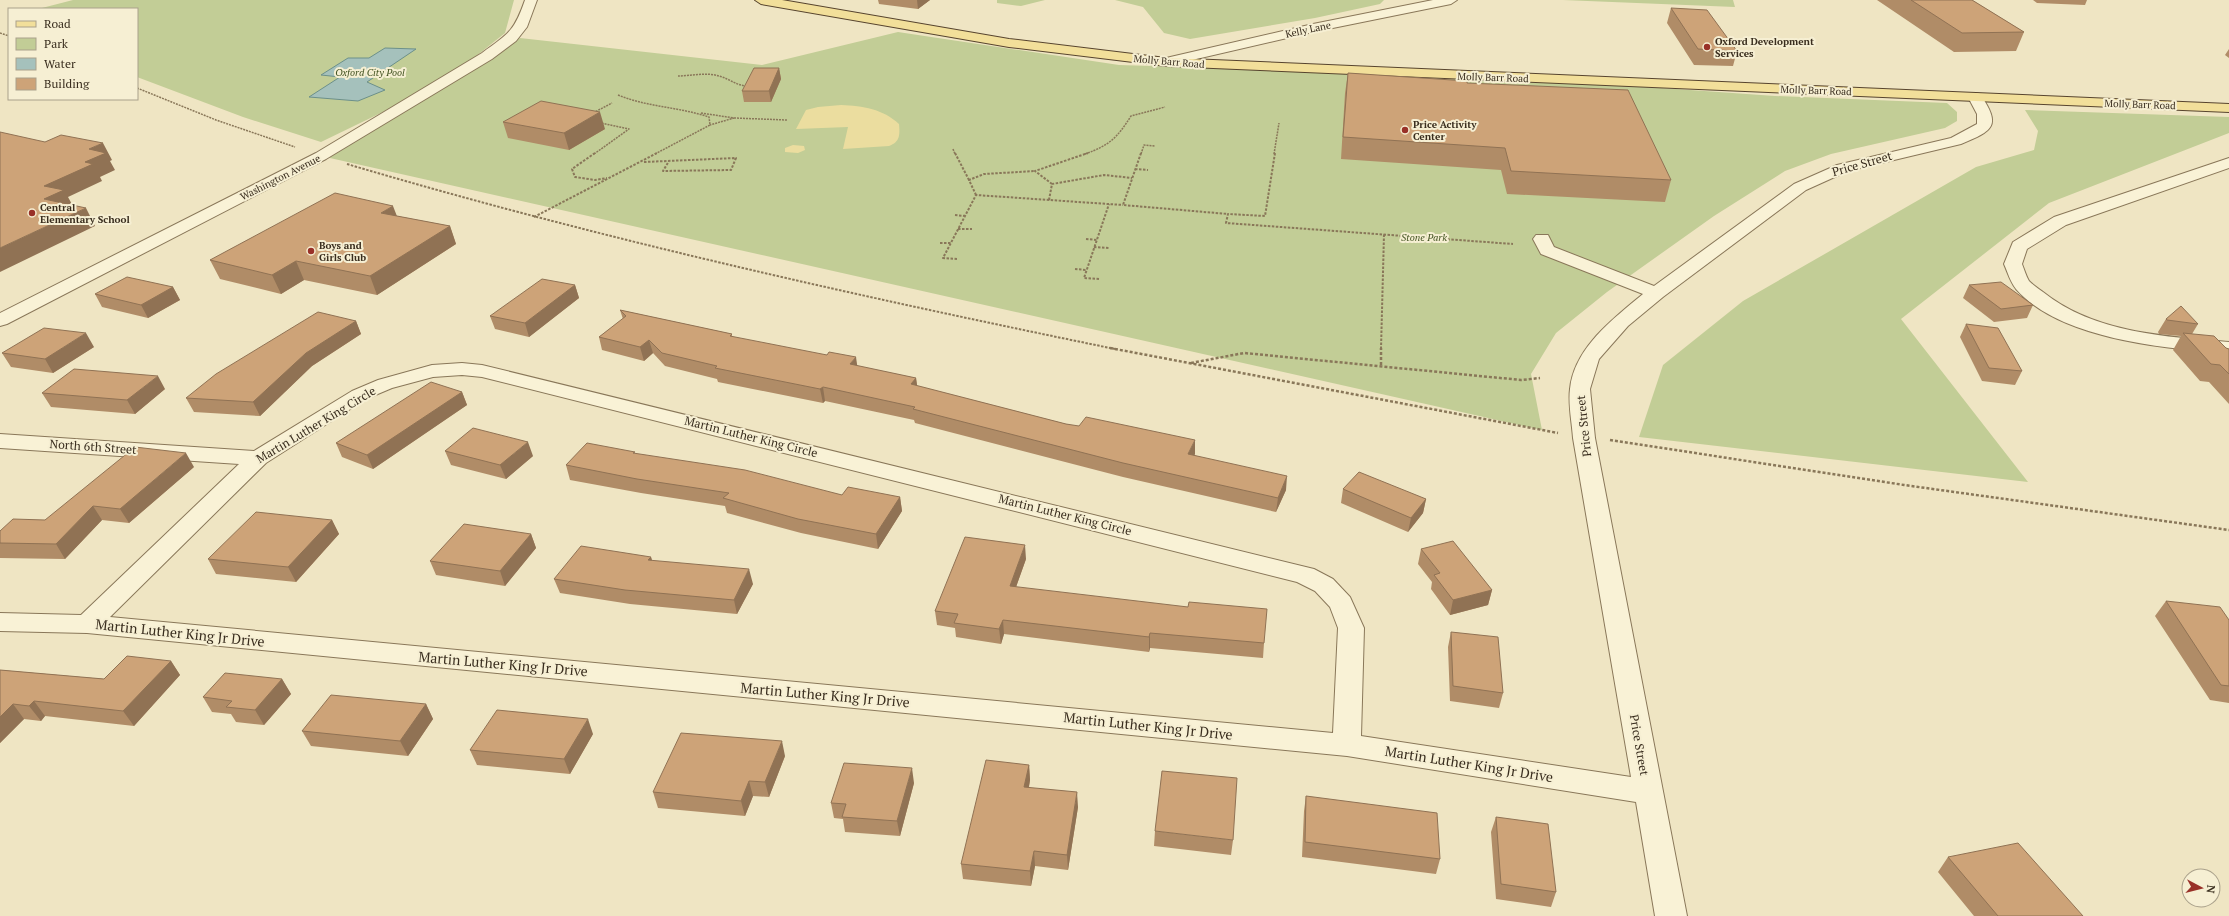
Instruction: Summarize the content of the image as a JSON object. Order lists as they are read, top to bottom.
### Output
{
  "streets": {
    "main road": ["Molly Barr Road"],
    "street": [
      "Kelly Lane",
      "Price Street",
      "Washington Avenue",
      "Martin Luther King Circle",
      "North 6th Street",
      "Martin Luther King Jr Drive"
    ]
  },
  "crossings": [
    ["Kelly Lane", "Molly Barr Road"],
    ["Molly Barr Road", "Price Street"],
    ["Price Street", "Martin Luther King Jr Drive"],
    ["Martin Luther King Circle", "North 6th Street"],
    ["Martin Luther King Circle", "Martin Luther King Jr Drive"]
  ],
  "parks": ["Oxford City Pool", "Stone Park"],
  "places": [
    "Oxford Development Services",
    "Price Activity Center",
    "Central Elementary School",
    "Boys and Girls Club"
  ],
  "legend": [
    "Road",
    "Park",
    "Water",
    "Building"
  ],
  "north": "right"
}
